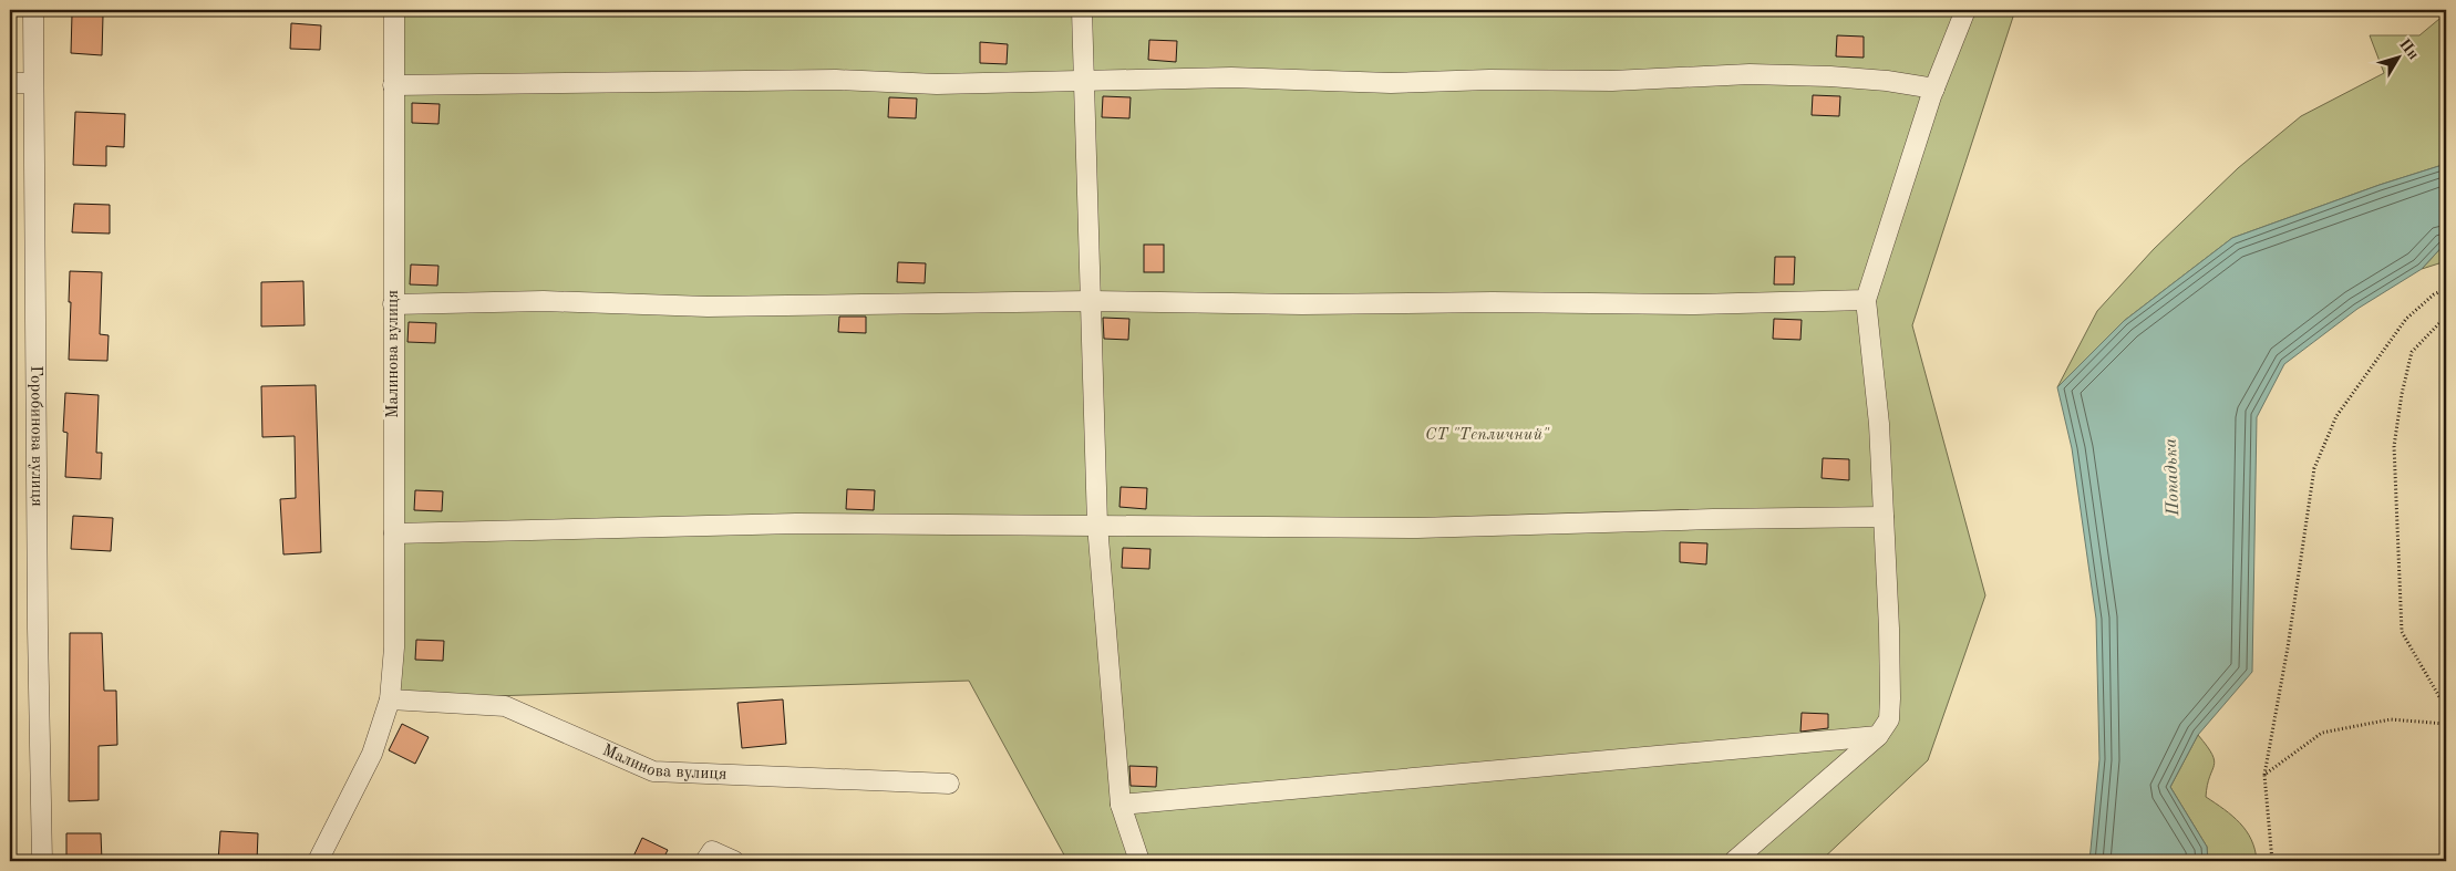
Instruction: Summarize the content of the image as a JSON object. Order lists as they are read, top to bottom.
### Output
{
  "streets": {
    "street": ["Малинова вулиця", "Горобинова вулиця"]
  },
  "water": ["Попадька"],
  "parks": ["СТ \"Тепличний\""],
  "north": "top right"
}
